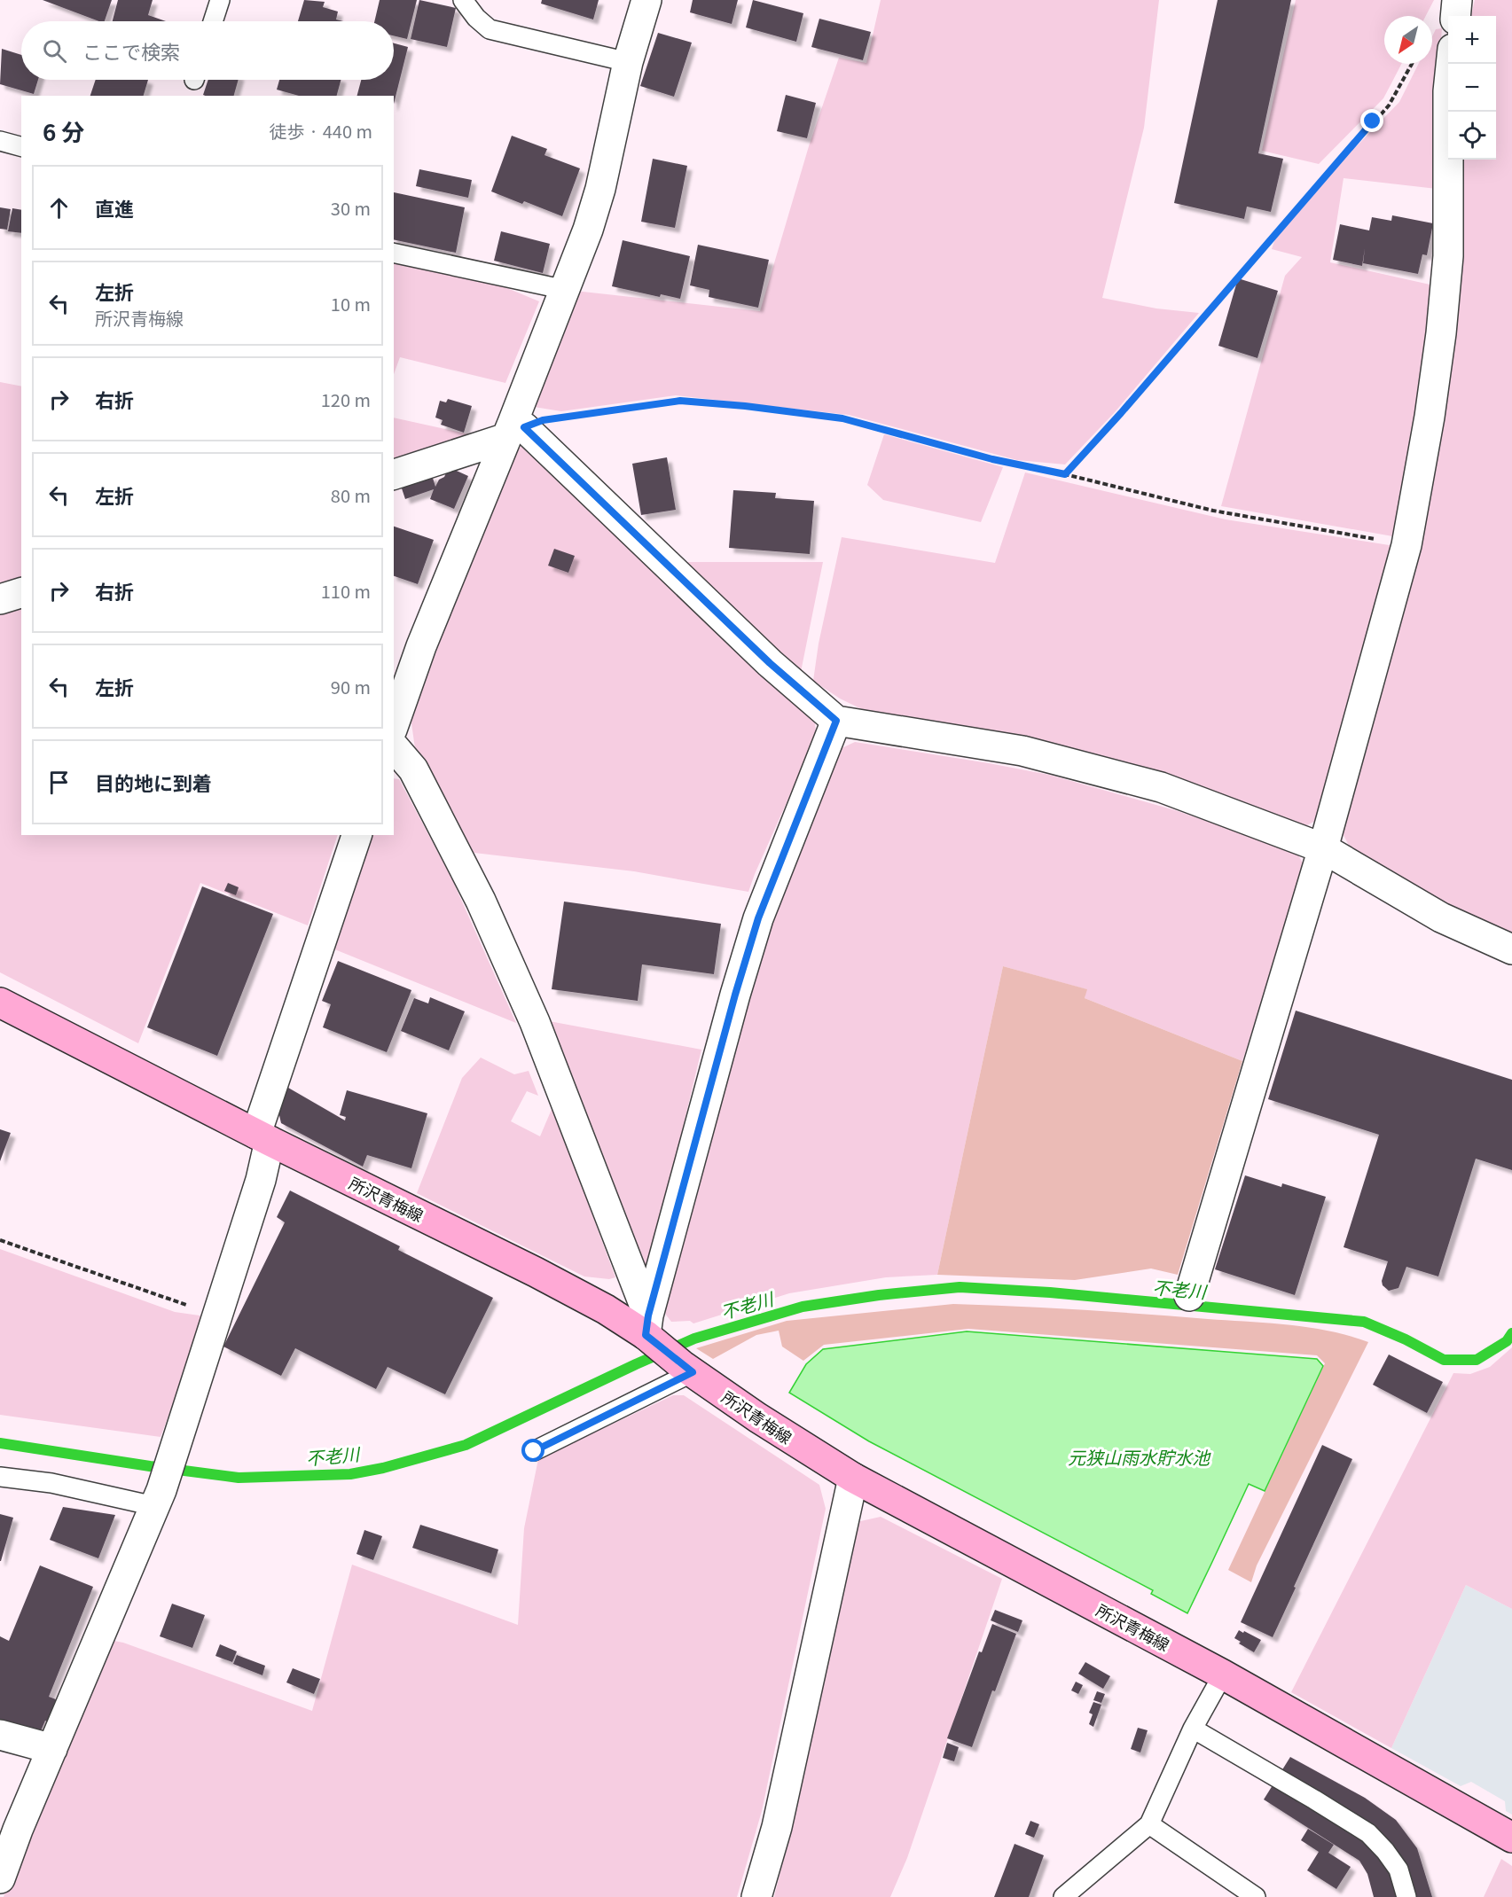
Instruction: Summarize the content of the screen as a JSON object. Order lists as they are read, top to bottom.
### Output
{
  "streets": {
    "main road": ["所沢青梅線"]
  },
  "water": ["不老川", "元狭山雨水貯水池"],
  "north": "bottom left",
  "page": {
    "map_buttons": ["+", "−"],
    "search": "ここで検索",
    "heading": ["6 分", "徒歩 · 440 m"],
    "list": [
      ["直進", "30 m"],
      ["左折", "所沢青梅線", "10 m"],
      ["右折", "120 m"],
      ["左折", "80 m"],
      ["右折", "110 m"],
      ["左折", "90 m"],
      "目的地に到着"
    ]
  }
}
